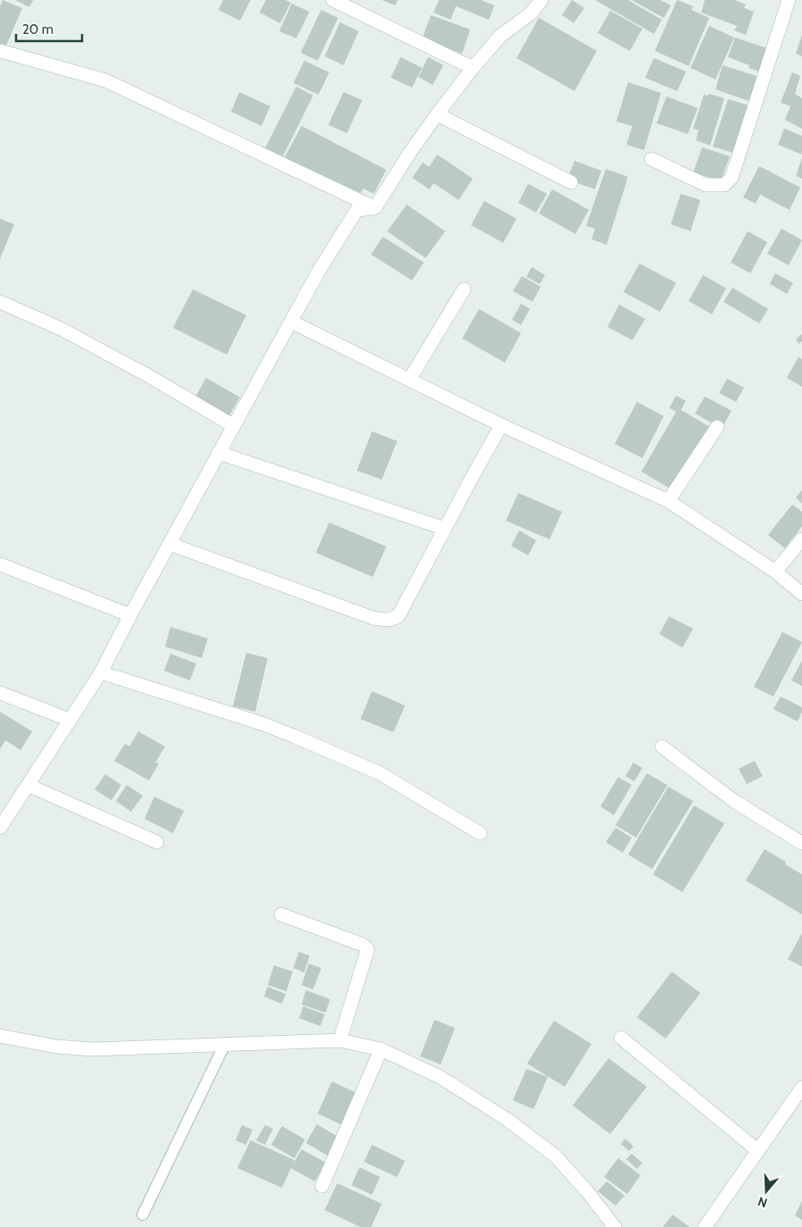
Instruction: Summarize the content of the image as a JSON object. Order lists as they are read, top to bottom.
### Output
{
  "scale_bar": "20 m",
  "north": "bottom"
}
